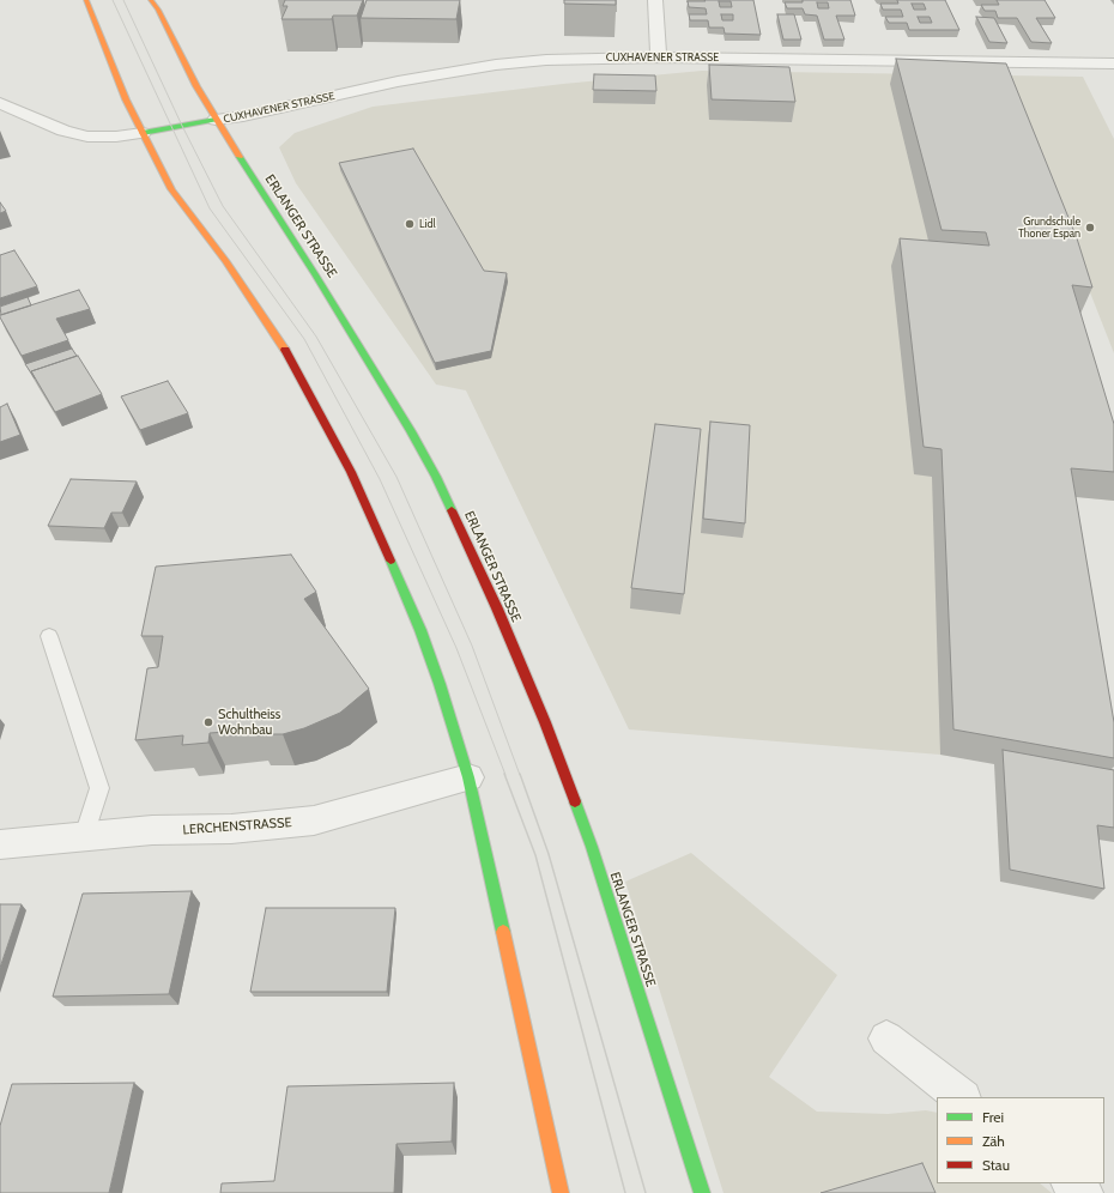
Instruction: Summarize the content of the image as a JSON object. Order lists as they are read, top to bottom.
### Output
{
  "streets": {
    "main road": ["ERLANGER STRASSE"],
    "street": ["CUXHAVENER STRASSE", "LERCHENSTRASSE"]
  },
  "crossings": [
    ["CUXHAVENER STRASSE", "ERLANGER STRASSE"]
  ],
  "places": ["Lidl", "Grundschule Thoner Espan", "Schultheiss Wohnbau"],
  "legend": ["Frei", "Zäh", "Stau"]
}
